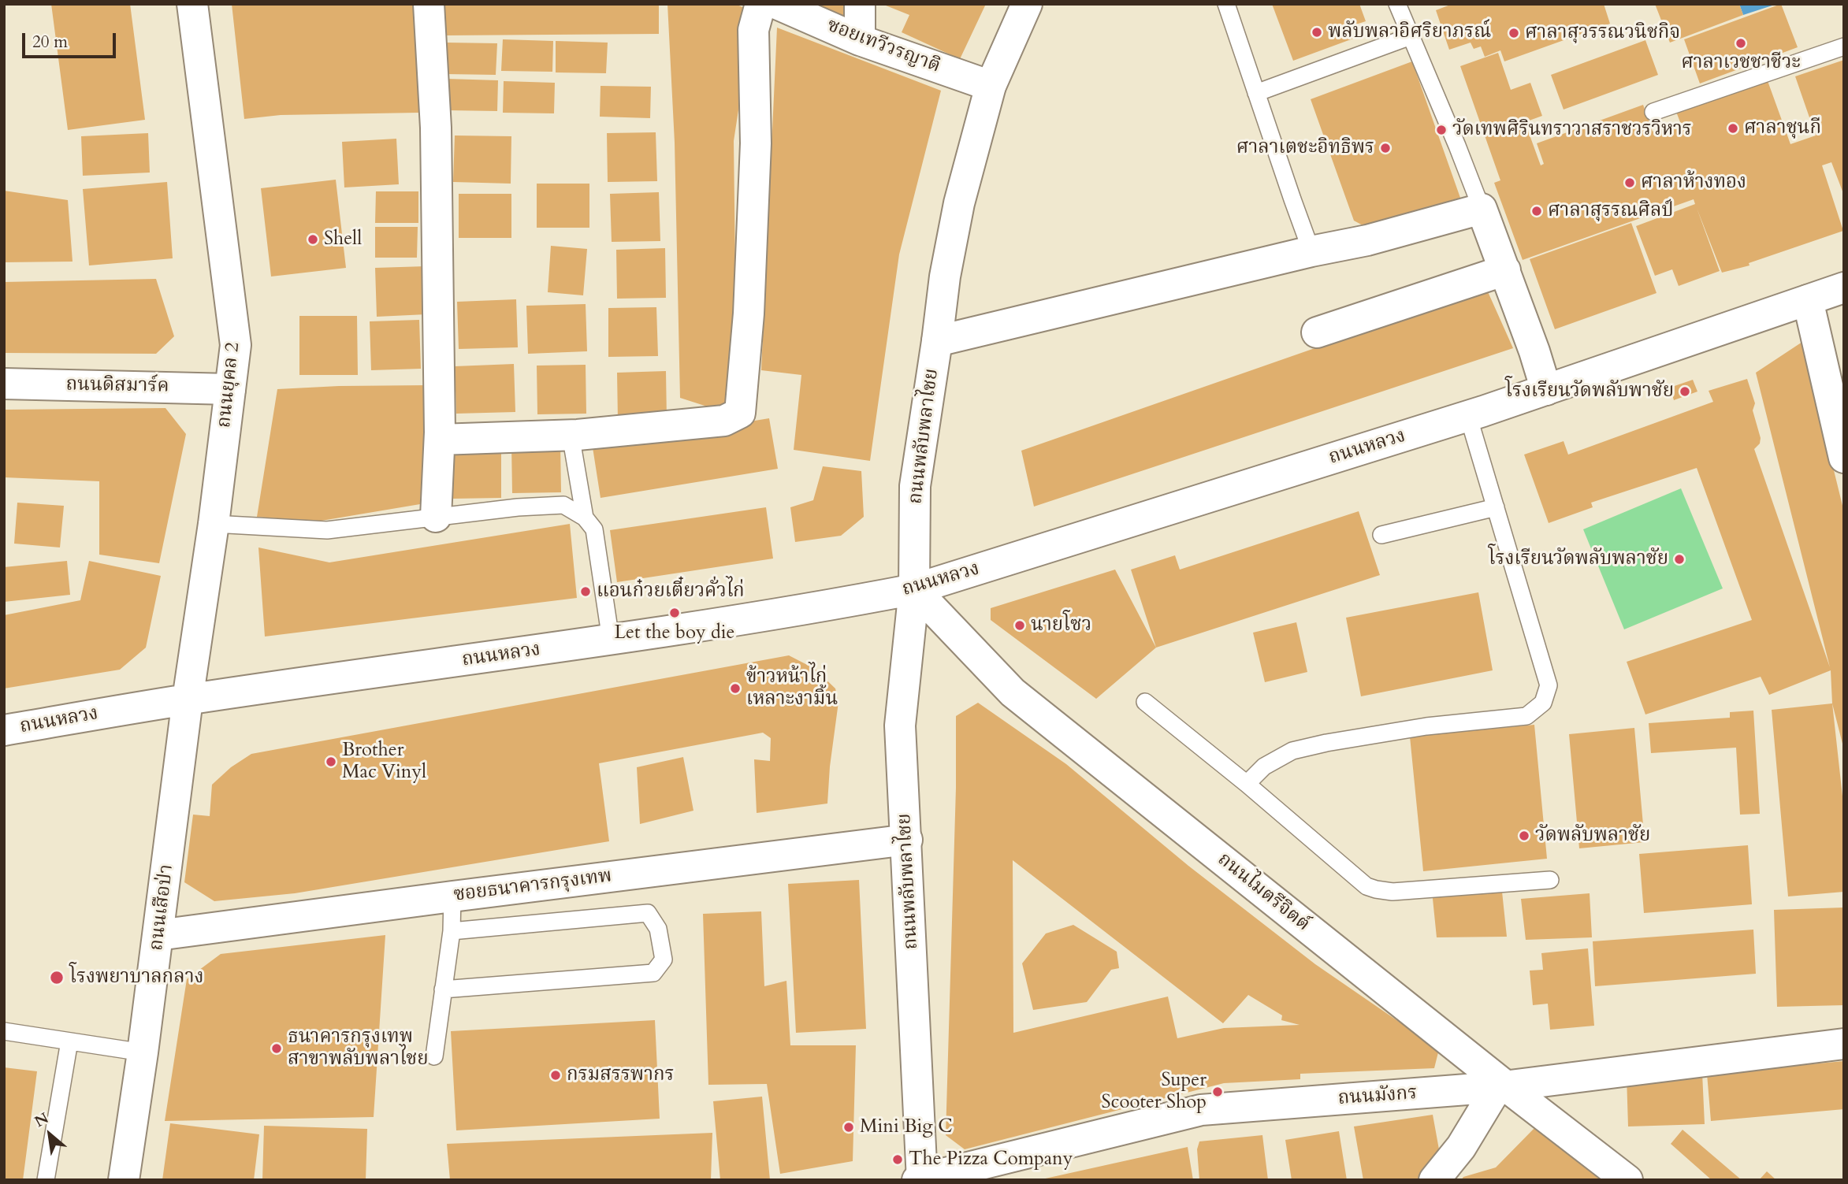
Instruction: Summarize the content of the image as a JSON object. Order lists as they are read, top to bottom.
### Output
{
  "streets": {
    "street": [
      "ซอยเทวีวรญาติ",
      "ถนนยุคล 2",
      "ถนนดิสมาร์ค",
      "ถนนพลับพลาไชย",
      "ถนนหลวง",
      "ซอยธนาคารกรุงเทพ",
      "ถนนไมตรีจิตต์",
      "ถนนเสือป่า",
      "ถนนมังกร"
    ]
  },
  "crossings": [
    ["ซอยเทวีวรญาติ", "ถนนพลับพลาไชย"],
    ["ถนนยุคล 2", "ถนนดิสมาร์ค"],
    ["ถนนยุคล 2", "ถนนหลวง"],
    ["ถนนยุคล 2", "ถนนเสือป่า"],
    ["ถนนพลับพลาไชย", "ถนนหลวง"],
    ["ถนนพลับพลาไชย", "ซอยธนาคารกรุงเทพ"],
    ["ถนนพลับพลาไชย", "ถนนไมตรีจิตต์"],
    ["ถนนพลับพลาไชย", "ถนนมังกร"],
    ["ถนนหลวง", "ถนนไมตรีจิตต์"],
    ["ถนนหลวง", "ถนนเสือป่า"],
    ["ซอยธนาคารกรุงเทพ", "ถนนเสือป่า"],
    ["ถนนไมตรีจิตต์", "ถนนมังกร"]
  ],
  "places": [
    "พลับพลาอิศริยาภรณ์",
    "ศาลาสุวรรณวนิชกิจ",
    "ศาลาเวชชาชีวะ",
    "ศาลาชุนกี",
    "วัดเทพศิรินทราวาสราชวรวิหาร",
    "ศาลาเตชะอิทธิพร",
    "ศาลาห้างทอง",
    "ศาลาสุรรณศิลป์",
    "Shell",
    "โรงเรียนวัดพลับพาชัย",
    "โรงเรียนวัดพลับพลาชัย",
    "แอนก๋วยเตี๋ยวคั่วไก่",
    "Let the boy die",
    "นายโซว",
    "ข้าวหน้าไก่ เหลาะงามิ้น",
    "Brother Mac Vinyl",
    "วัดพลับพลาชัย",
    "โรงพยาบาลกลาง",
    "ธนาคารกรุงเทพ สาขาพลับพลาไชย",
    "กรมสรรพากร",
    "Super Scooter Shop",
    "Mini Big C",
    "The Pizza Company"
  ],
  "scale_bar": "20 m",
  "north": "top left"
}
